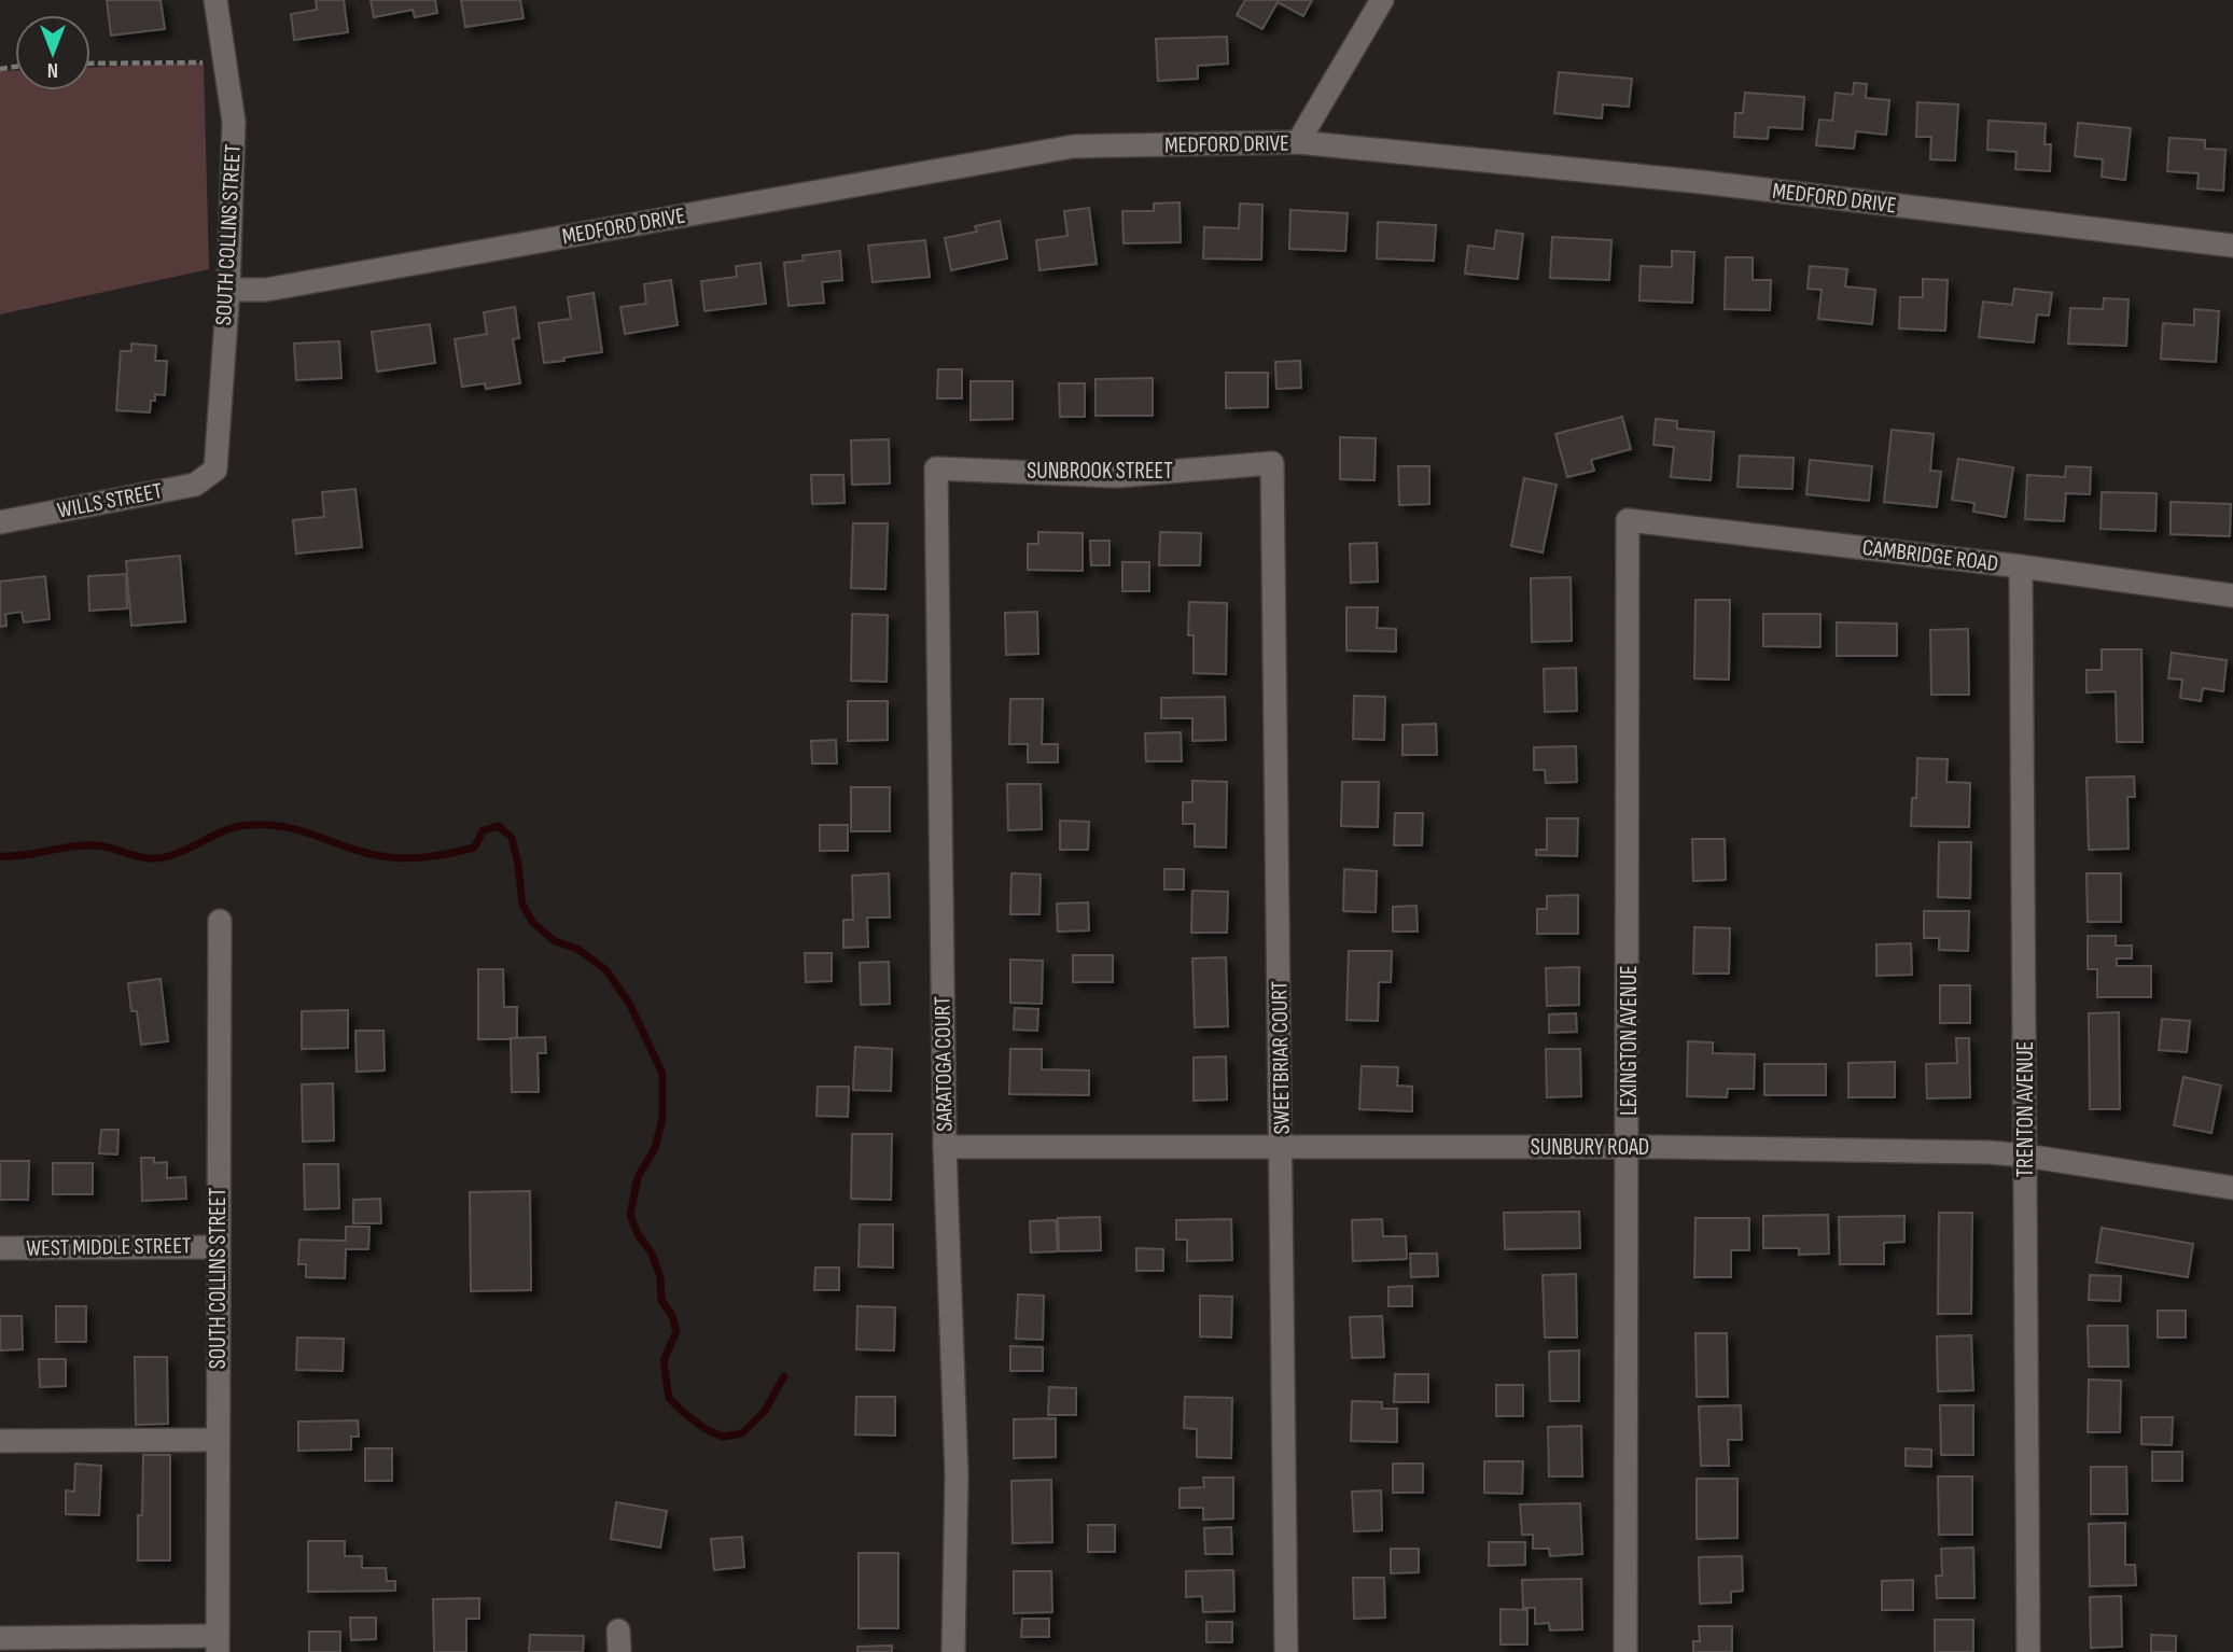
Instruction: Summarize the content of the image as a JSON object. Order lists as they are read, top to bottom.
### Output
{
  "streets": {
    "street": [
      "MEDFORD DRIVE",
      "SOUTH COLLINS STREET",
      "SUNBROOK STREET",
      "WILLS STREET",
      "CAMBRIDGE ROAD",
      "LEXINGTON AVENUE",
      "SWEETBRIAR COURT",
      "SARATOGA COURT",
      "TRENTON AVENUE",
      "SUNBURY ROAD",
      "WEST MIDDLE STREET"
    ]
  },
  "crossings": [
    ["MEDFORD DRIVE", "SOUTH COLLINS STREET"],
    ["SOUTH COLLINS STREET", "WILLS STREET"],
    ["SOUTH COLLINS STREET", "WEST MIDDLE STREET"],
    ["SUNBROOK STREET", "SWEETBRIAR COURT"],
    ["SUNBROOK STREET", "SARATOGA COURT"],
    ["CAMBRIDGE ROAD", "LEXINGTON AVENUE"],
    ["CAMBRIDGE ROAD", "TRENTON AVENUE"],
    ["LEXINGTON AVENUE", "SUNBURY ROAD"],
    ["SWEETBRIAR COURT", "SUNBURY ROAD"],
    ["SARATOGA COURT", "SUNBURY ROAD"],
    ["TRENTON AVENUE", "SUNBURY ROAD"]
  ],
  "north": "bottom"
}
